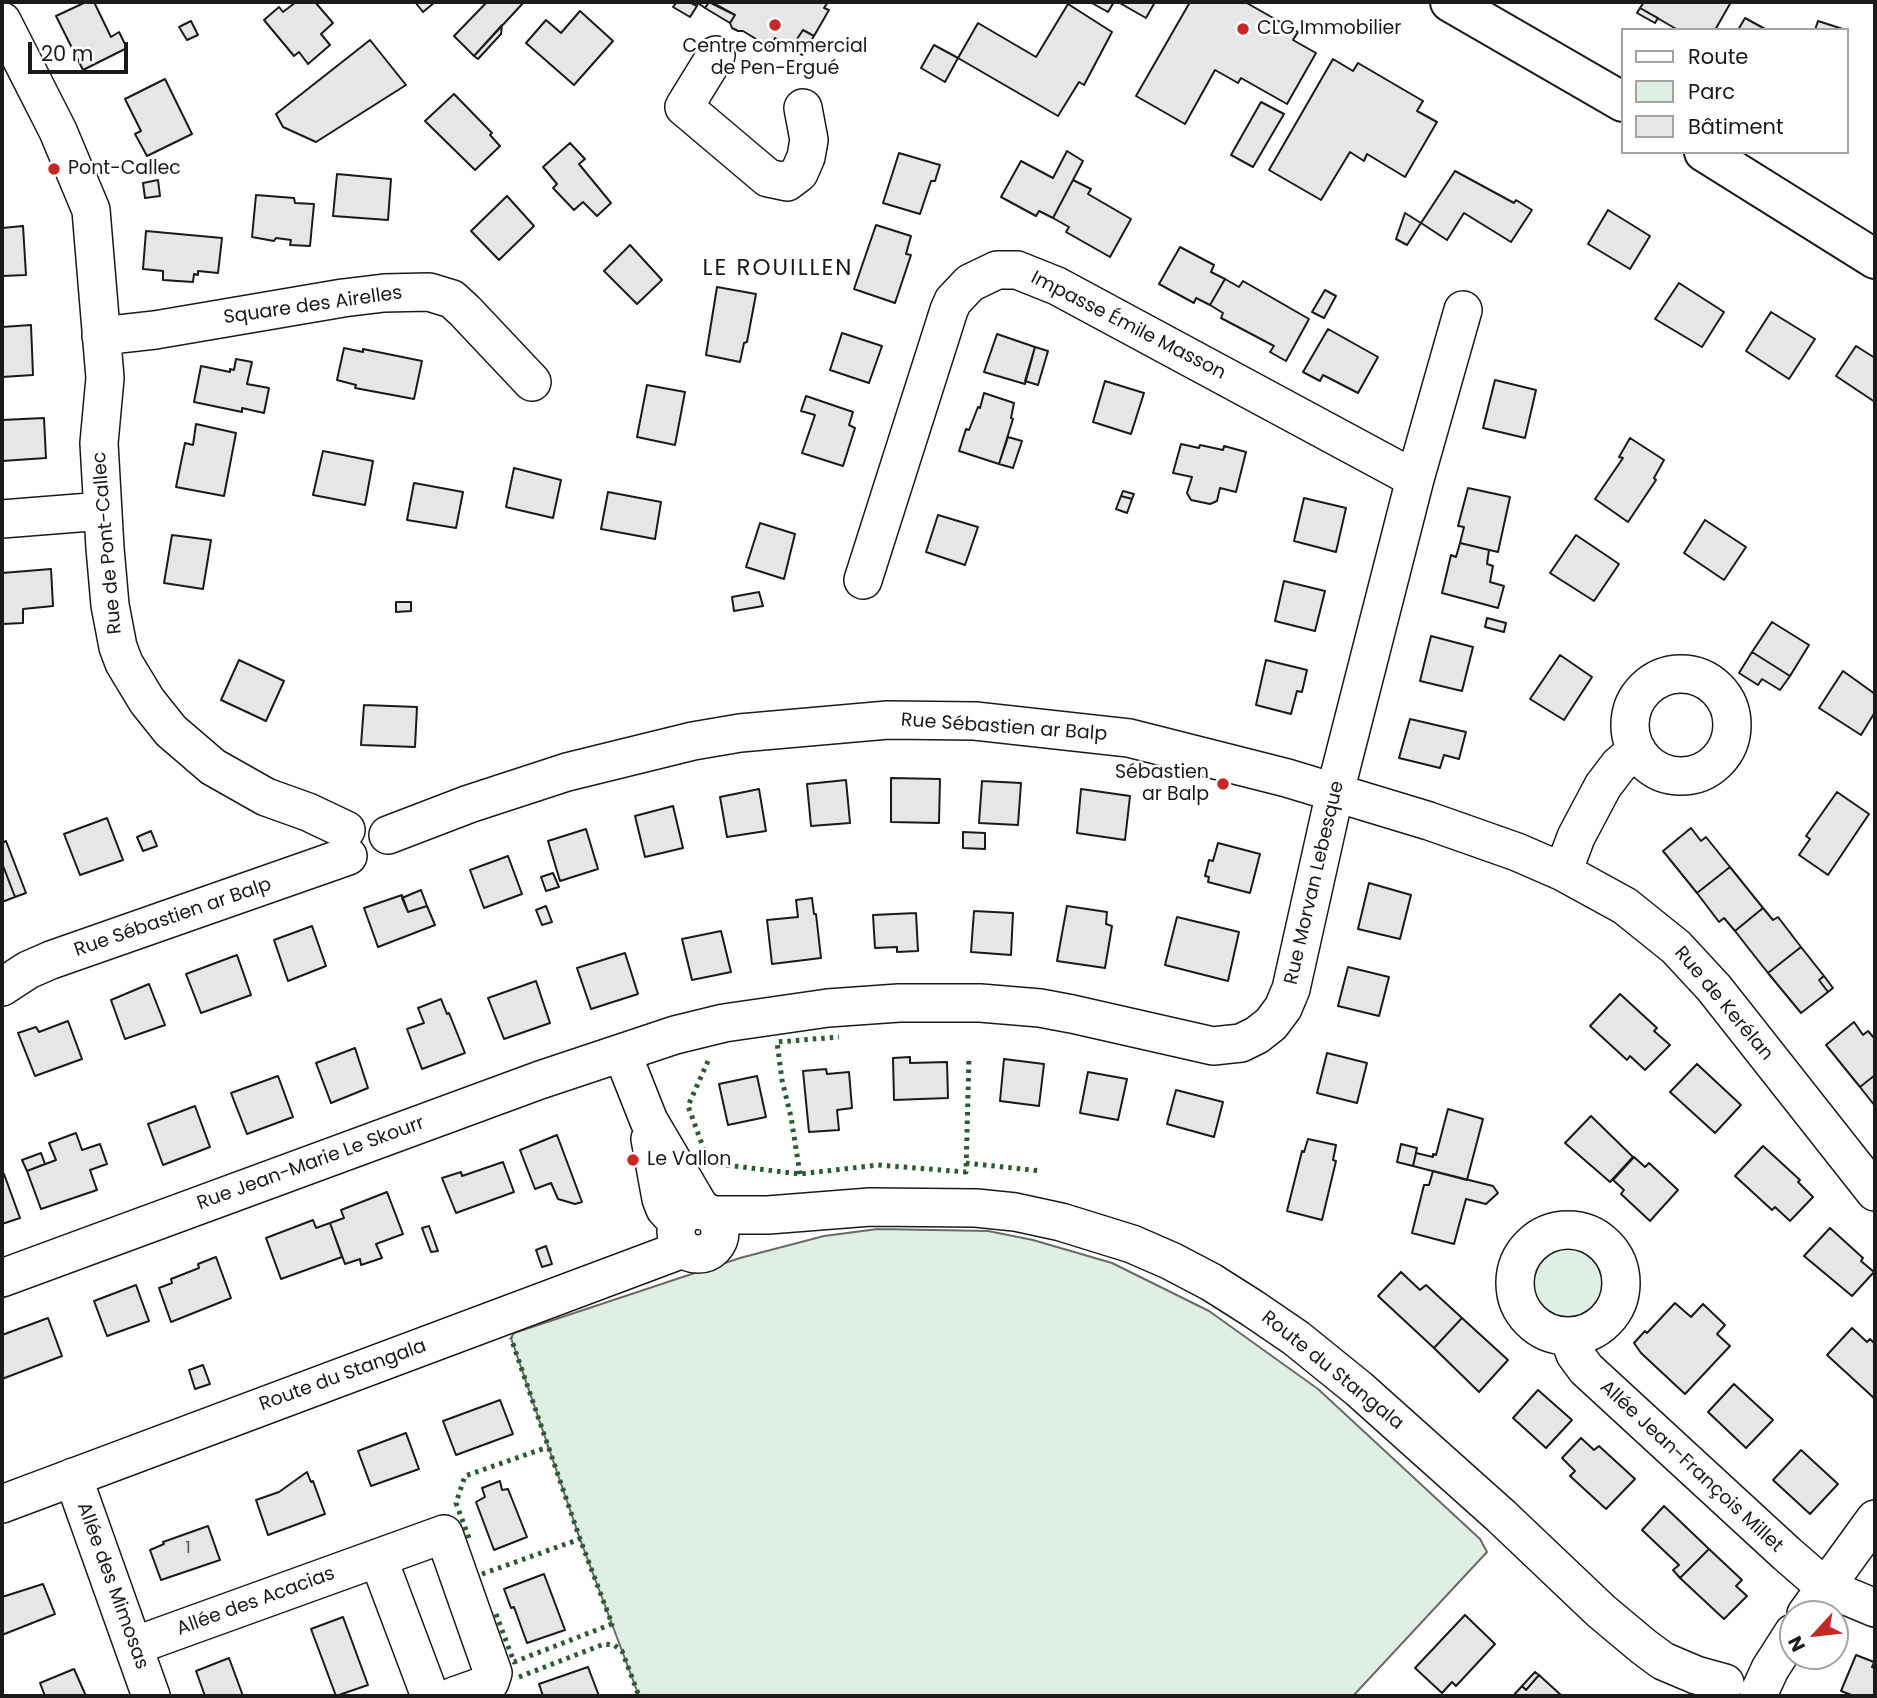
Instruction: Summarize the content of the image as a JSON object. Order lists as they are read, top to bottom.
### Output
{
  "streets": {
    "street": [
      "Square des Airelles",
      "Impasse Émile Masson",
      "Rue de Pont-Callec",
      "Rue Sébastien ar Balp",
      "Rue Morvan Lebesque",
      "Rue de Kerélan",
      "Rue Jean-Marie Le Skourr",
      "Route du Stangala",
      "Allée Jean-François Millet",
      "Allée des Mimosas",
      "Allée des Acacias"
    ]
  },
  "crossings": [
    ["Square des Airelles", "Rue de Pont-Callec"],
    ["Impasse Émile Masson", "Rue Morvan Lebesque"],
    ["Rue de Pont-Callec", "Rue Sébastien ar Balp"],
    ["Rue Sébastien ar Balp", "Rue Morvan Lebesque"],
    ["Rue Sébastien ar Balp", "Rue de Kerélan"],
    ["Rue Morvan Lebesque", "Rue de Kerélan"],
    ["Rue Morvan Lebesque", "Rue Jean-Marie Le Skourr"],
    ["Route du Stangala", "Allée des Mimosas"],
    ["Allée des Mimosas", "Allée des Acacias"]
  ],
  "districts": ["LE ROUILLEN"],
  "places": [
    "Centre commercial de Pen-Ergué",
    "CLG Immobilier",
    "Pont-Callec",
    "Sébastien ar Balp",
    "Le Vallon"
  ],
  "house_numbers": ["1"],
  "legend": ["Route", "Parc", "Bâtiment"],
  "scale_bar": "20 m",
  "north": "bottom left"
}
